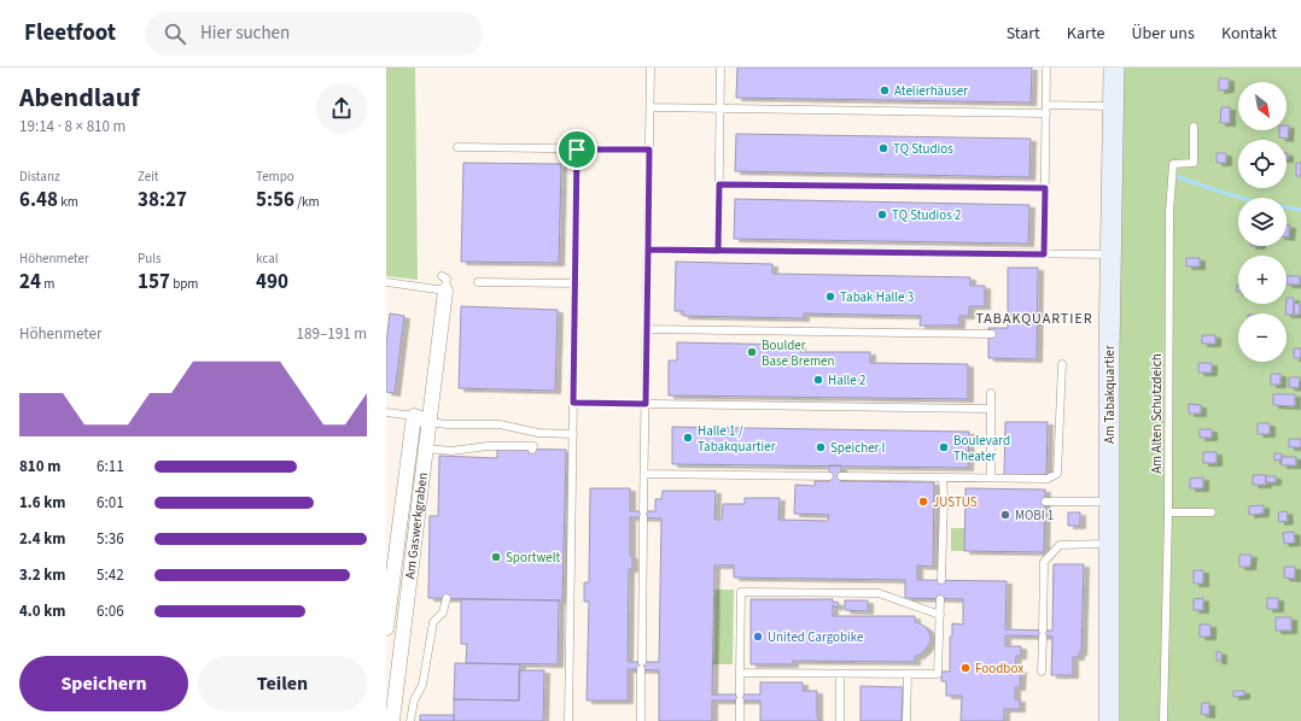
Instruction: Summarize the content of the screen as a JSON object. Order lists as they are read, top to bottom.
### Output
{
  "streets": {
    "street": ["Am Tabakquartier", "Am Gaswerkgraben"],
    "lane": ["Am Alten Schutzdeich"]
  },
  "districts": ["TABAKQUARTIER"],
  "places": [
    "Atelierhäuser",
    "TQ Studios",
    "TQ Studios 2",
    "Tabak Halle 3",
    "Boulder Base Bremen",
    "Halle 2",
    "Halle 1 / Tabakquartier",
    "Speicher I",
    "Boulevard Theater",
    "JUSTUS",
    "MOBI 1",
    "Sportwelt",
    "United Cargobike",
    "Foodbox"
  ],
  "north": "bottom right",
  "page": {
    "header": "Fleetfoot",
    "search": "Hier suchen",
    "nav": [
      "Start",
      "Karte",
      "Über uns",
      "Kontakt"
    ],
    "heading": ["Abendlauf", "19:14 · 8 × 810 m"],
    "map_buttons": ["+", "−"],
    "stats": [
      ["Distanz", "6.48 km"],
      ["Zeit", "38:27"],
      ["Tempo", "5:56 /km"],
      ["Höhenmeter", "24 m"],
      ["Puls", "157 bpm"],
      ["kcal", "490"]
    ],
    "chart": ["Höhenmeter", "189–191 m"],
    "list": [
      {
        "name": "810 m",
        "note": "6:11"
      },
      {
        "name": "1.6 km",
        "note": "6:01"
      },
      {
        "name": "2.4 km",
        "note": "5:36"
      },
      {
        "name": "3.2 km",
        "note": "5:42"
      },
      {
        "name": "4.0 km",
        "note": "6:06"
      }
    ],
    "buttons": ["Speichern", "Teilen"]
  }
}
